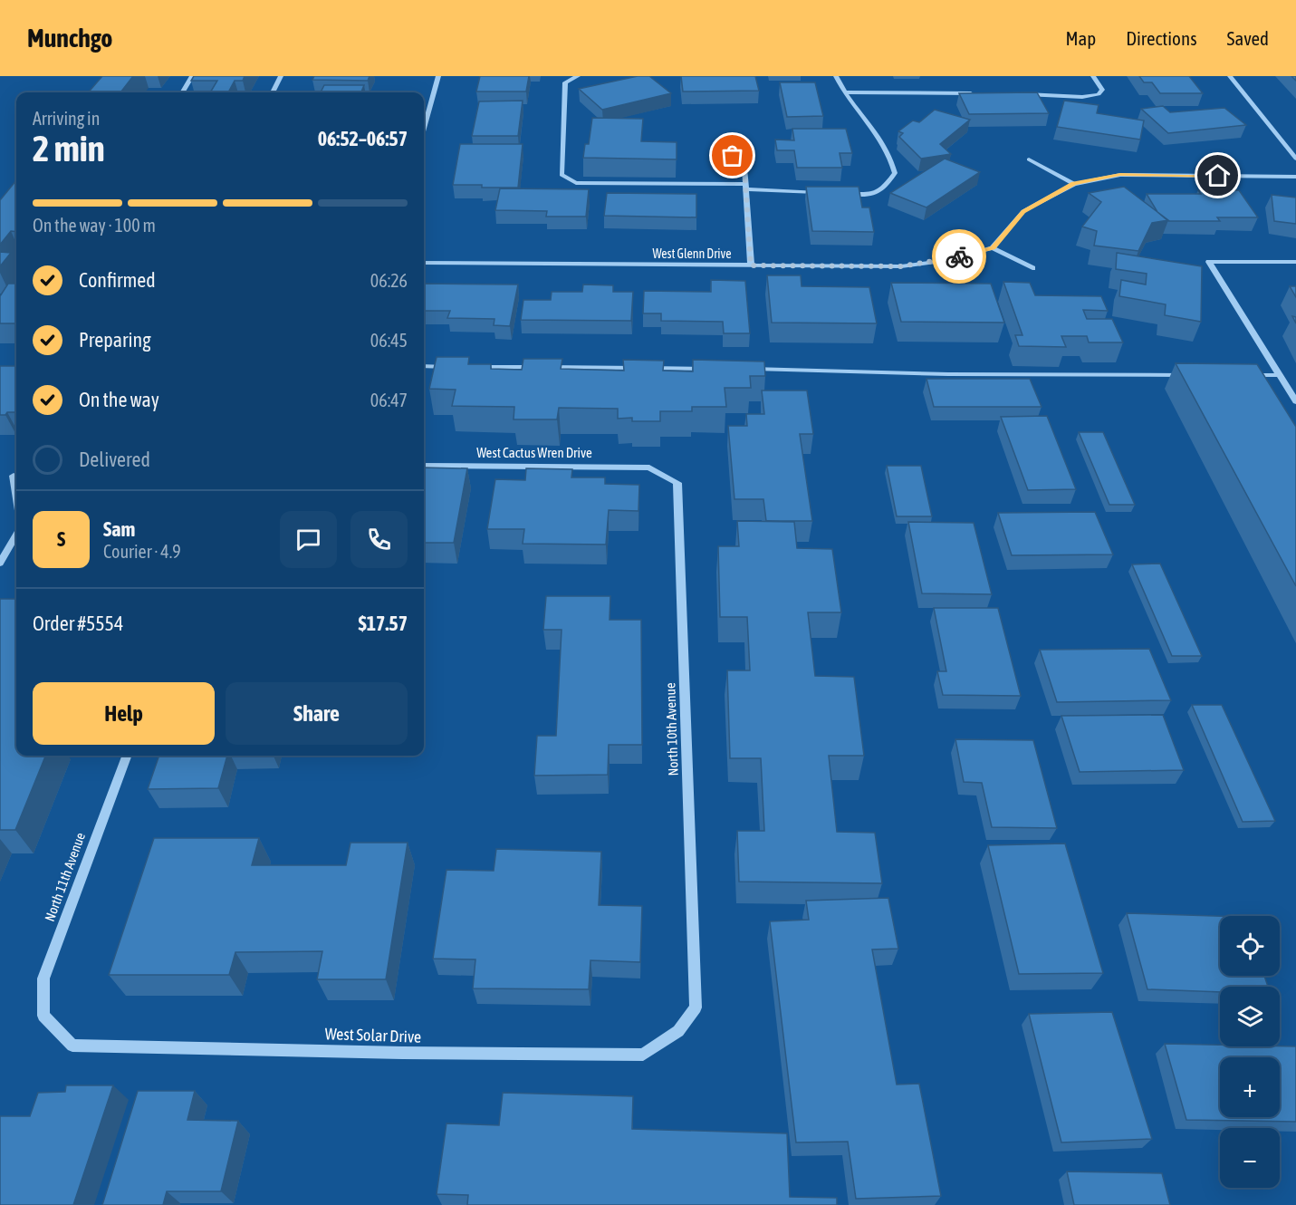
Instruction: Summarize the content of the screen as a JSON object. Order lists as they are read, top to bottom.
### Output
{
  "streets": {
    "street": [
      "West Glenn Drive",
      "West Cactus Wren Drive",
      "North 10th Avenue",
      "North 11th Avenue",
      "West Solar Drive"
    ]
  },
  "crossings": [
    ["West Cactus Wren Drive", "North 10th Avenue"],
    ["North 10th Avenue", "West Solar Drive"],
    ["North 11th Avenue", "West Solar Drive"]
  ],
  "page": {
    "header": "Munchgo",
    "nav": ["Map", "Directions", "Saved"],
    "heading": ["2 min", "Arriving in", "06:52–06:57"],
    "panel": [
      "Sam",
      "Courier · 4.9",
      "Order #5554",
      "$17.57"
    ],
    "bar": "On the way · 100 m",
    "list": [
      ["Confirmed", "06:26"],
      ["Preparing", "06:45"],
      ["On the way", "06:47"],
      "Delivered"
    ],
    "round": "S",
    "buttons": ["Help", "Share"],
    "map_buttons": ["+", "−"]
  }
}
